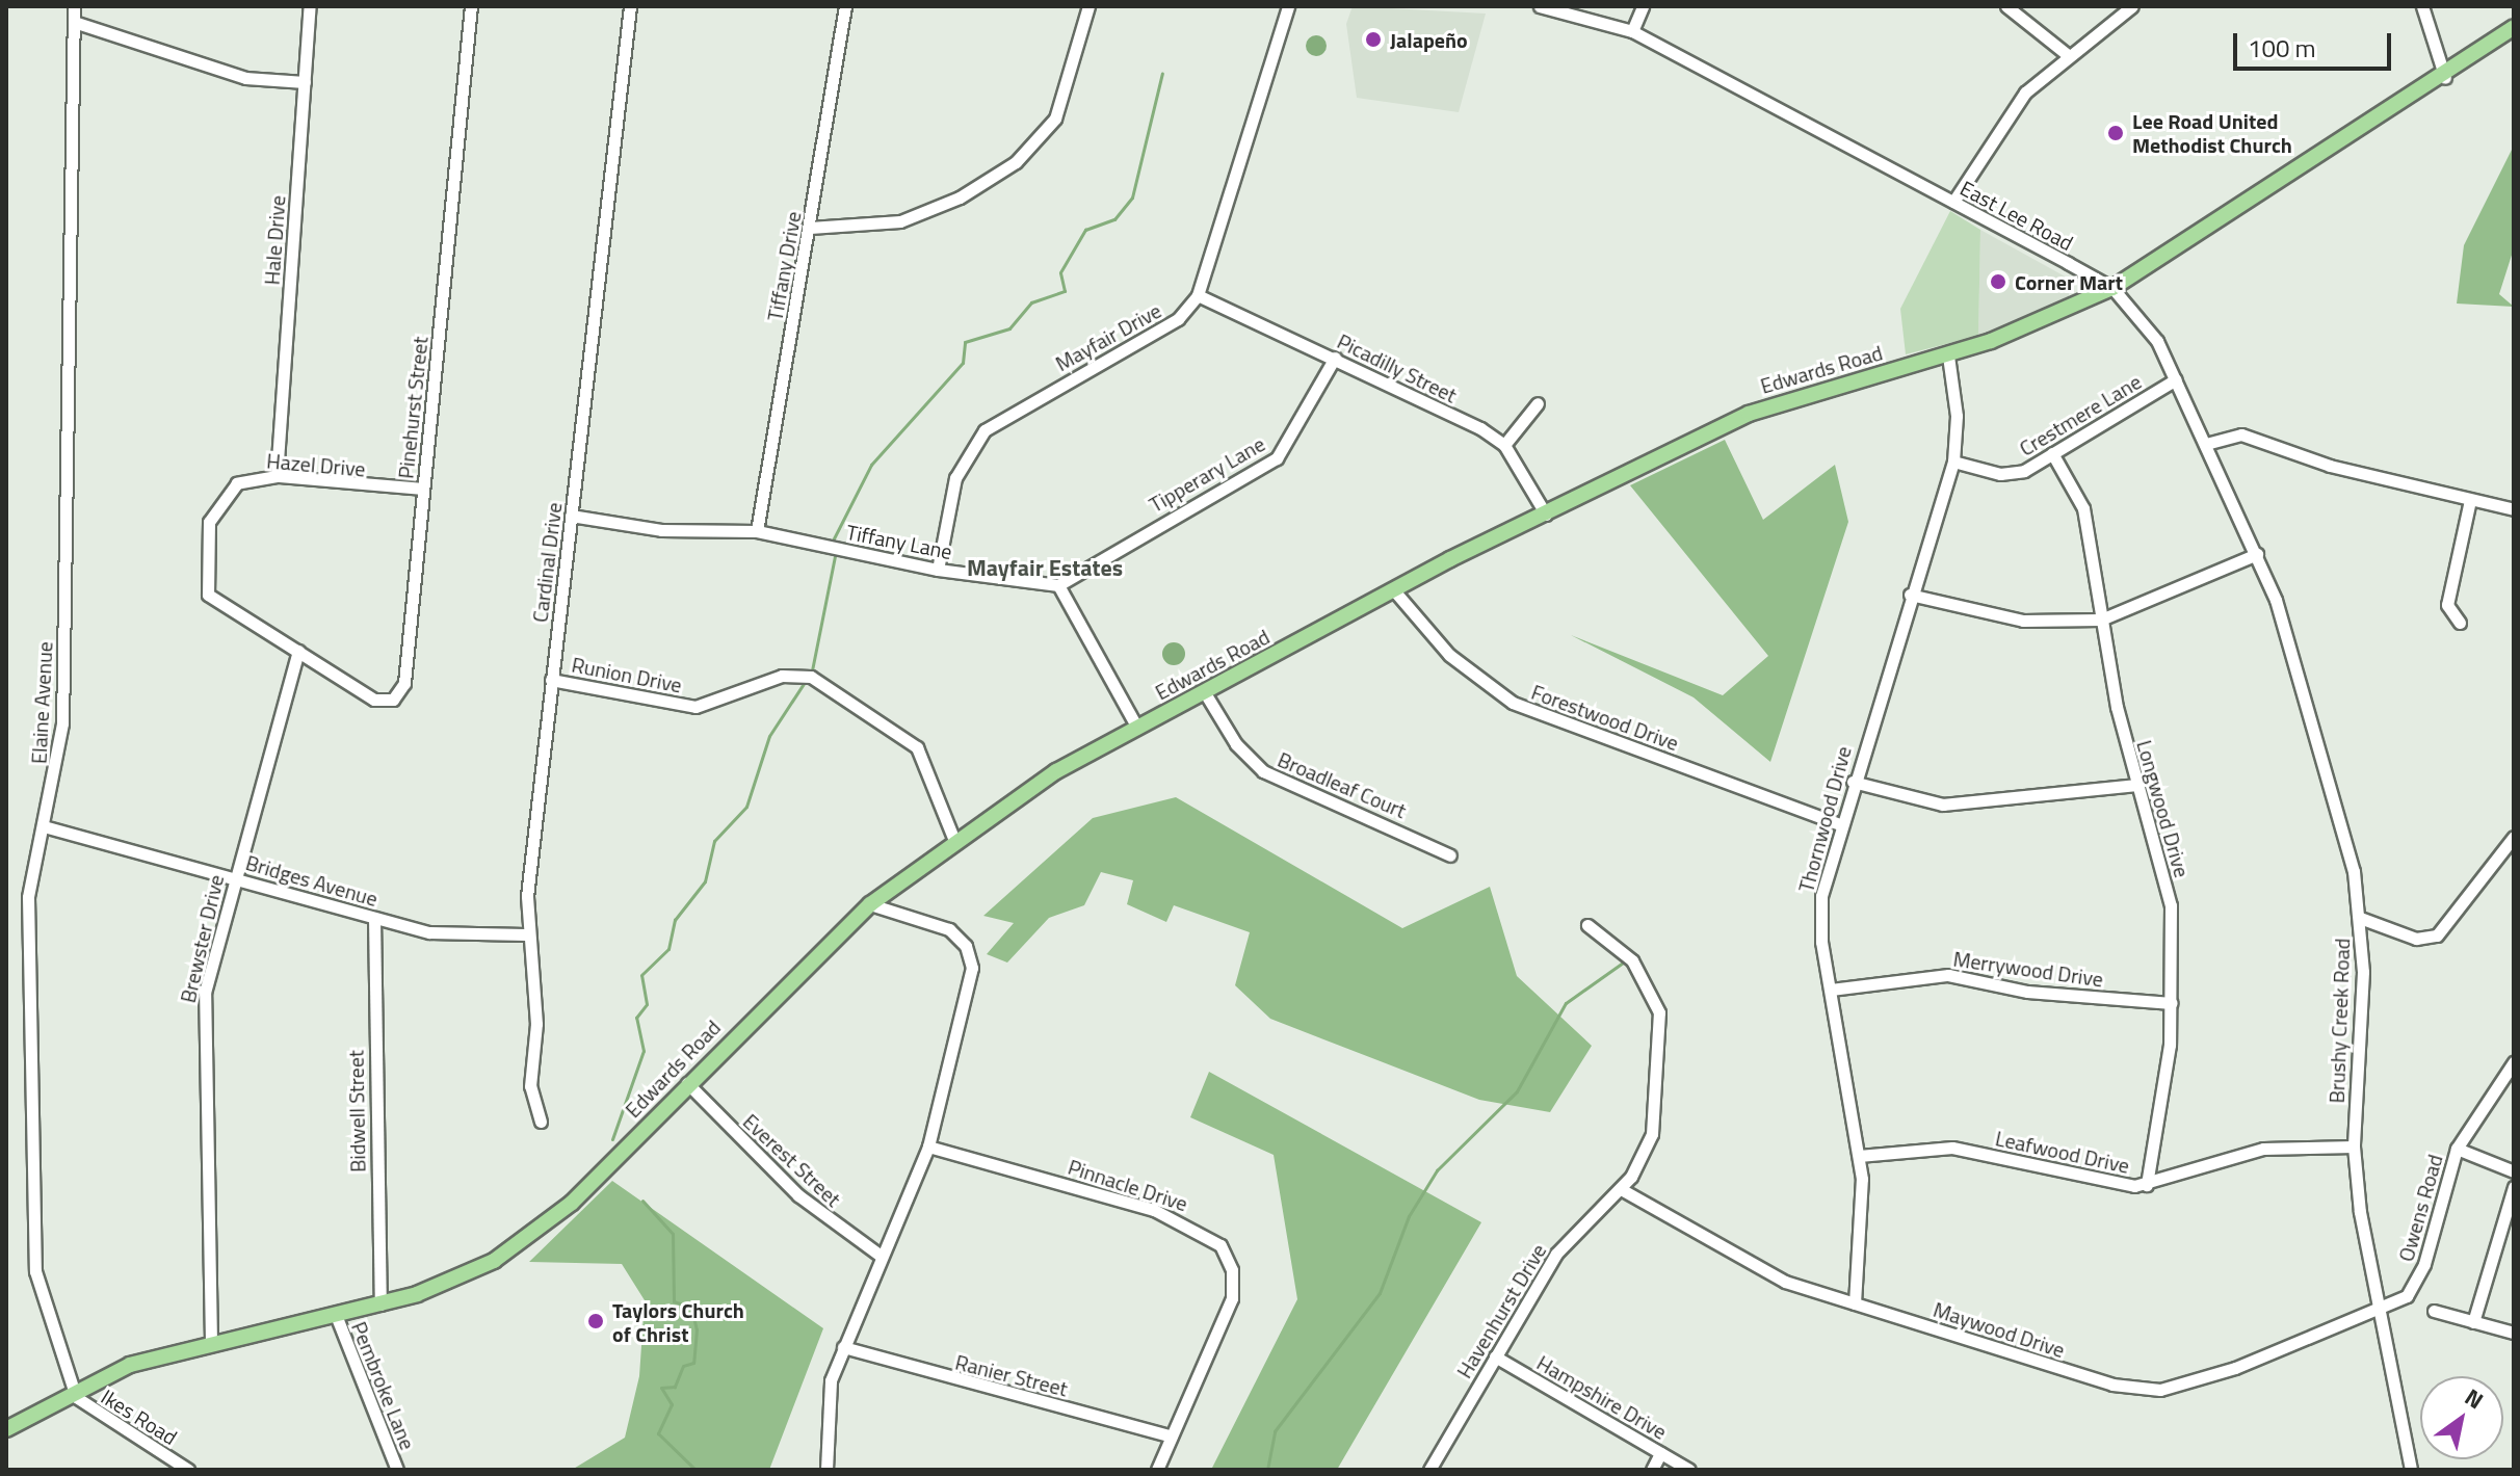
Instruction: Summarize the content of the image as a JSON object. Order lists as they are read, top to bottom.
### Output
{
  "streets": {
    "main road": ["Edwards Road"],
    "street": [
      "East Lee Road",
      "Hale Drive",
      "Tiffany Drive",
      "Mayfair Drive",
      "Picadilly Street",
      "Pinehurst Street",
      "Crestmere Lane",
      "Hazel Drive",
      "Tipperary Lane",
      "Tiffany Lane",
      "Cardinal Drive",
      "Runion Drive",
      "Elaine Avenue",
      "Forestwood Drive",
      "Broadleaf Court",
      "Longwood Drive",
      "Thornwood Drive",
      "Bridges Avenue",
      "Brewster Drive",
      "Merrywood Drive",
      "Brushy Creek Road",
      "Bidwell Street",
      "Leafwood Drive",
      "Everest Street",
      "Pinnacle Drive",
      "Owens Road",
      "Havenhurst Drive",
      "Maywood Drive",
      "Ranier Street",
      "Pembroke Lane",
      "Hampshire Drive",
      "Ikes Road"
    ]
  },
  "crossings": [
    ["East Lee Road", "Edwards Road"],
    ["East Lee Road", "Crestmere Lane"],
    ["East Lee Road", "Brushy Creek Road"],
    ["Hale Drive", "Hazel Drive"],
    ["Tiffany Drive", "Tiffany Lane"],
    ["Mayfair Drive", "Picadilly Street"],
    ["Mayfair Drive", "Tiffany Lane"],
    ["Picadilly Street", "Tipperary Lane"],
    ["Edwards Road", "Runion Drive"],
    ["Edwards Road", "Elaine Avenue"],
    ["Edwards Road", "Forestwood Drive"],
    ["Edwards Road", "Broadleaf Court"],
    ["Edwards Road", "Thornwood Drive"],
    ["Edwards Road", "Brewster Drive"],
    ["Edwards Road", "Bidwell Street"],
    ["Edwards Road", "Everest Street"],
    ["Edwards Road", "Pembroke Lane"],
    ["Edwards Road", "Ikes Road"],
    ["Pinehurst Street", "Hazel Drive"],
    ["Pinehurst Street", "Brewster Drive"],
    ["Crestmere Lane", "Longwood Drive"],
    ["Crestmere Lane", "Thornwood Drive"],
    ["Hazel Drive", "Brewster Drive"],
    ["Tipperary Lane", "Tiffany Lane"],
    ["Tiffany Lane", "Cardinal Drive"],
    ["Cardinal Drive", "Runion Drive"],
    ["Cardinal Drive", "Bridges Avenue"],
    ["Elaine Avenue", "Bridges Avenue"],
    ["Elaine Avenue", "Ikes Road"],
    ["Forestwood Drive", "Thornwood Drive"],
    ["Longwood Drive", "Merrywood Drive"],
    ["Longwood Drive", "Leafwood Drive"],
    ["Thornwood Drive", "Merrywood Drive"],
    ["Thornwood Drive", "Leafwood Drive"],
    ["Thornwood Drive", "Maywood Drive"],
    ["Bridges Avenue", "Brewster Drive"],
    ["Bridges Avenue", "Bidwell Street"],
    ["Brushy Creek Road", "Leafwood Drive"],
    ["Brushy Creek Road", "Owens Road"],
    ["Brushy Creek Road", "Maywood Drive"],
    ["Pinnacle Drive", "Ranier Street"],
    ["Owens Road", "Maywood Drive"],
    ["Havenhurst Drive", "Maywood Drive"],
    ["Havenhurst Drive", "Hampshire Drive"]
  ],
  "districts": ["Mayfair Estates"],
  "places": [
    "Jalapeño",
    "Lee Road United Methodist Church",
    "Corner Mart",
    "Taylors Church of Christ"
  ],
  "scale_bar": "100 m",
  "north": "top right"
}
